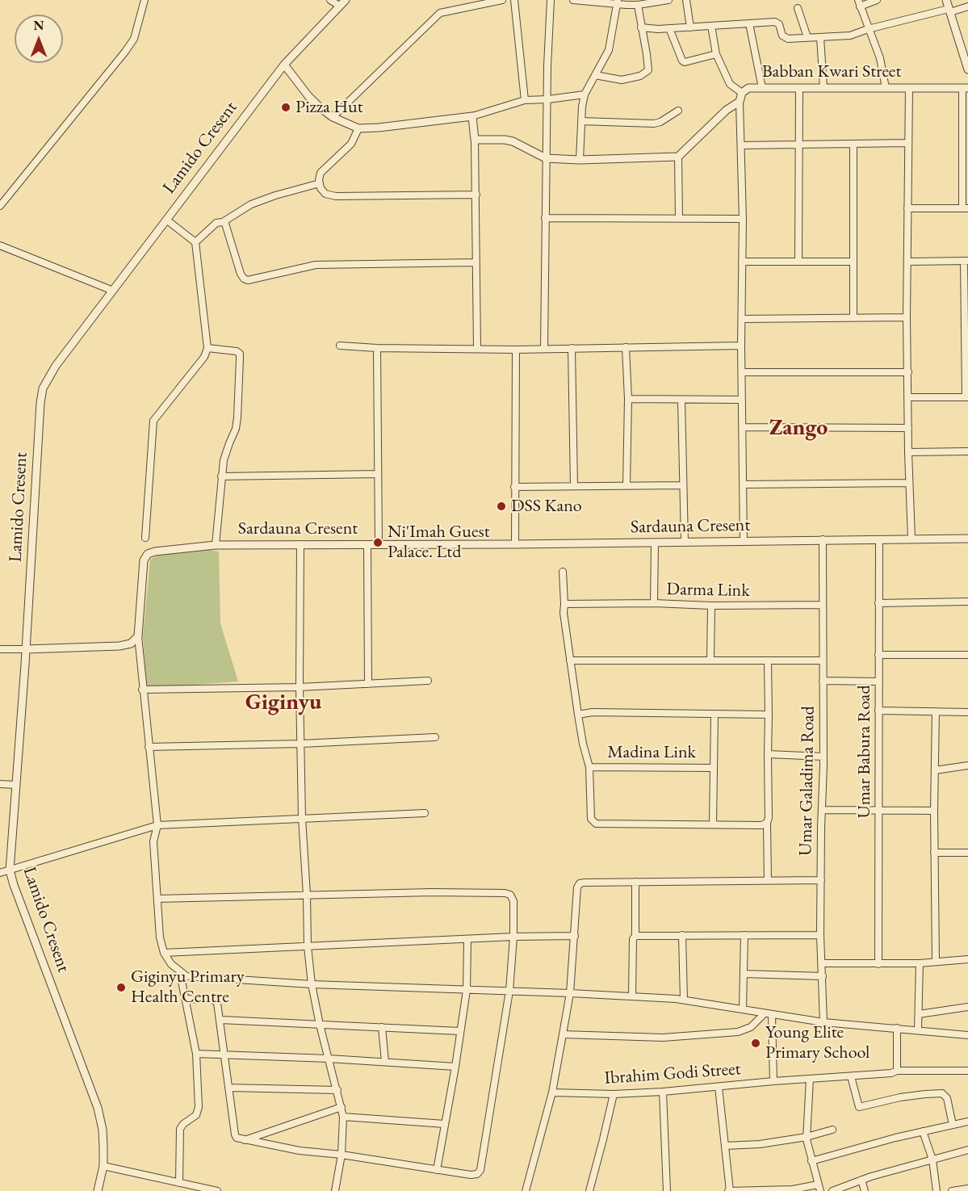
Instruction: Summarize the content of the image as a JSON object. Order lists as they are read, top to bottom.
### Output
{
  "streets": {
    "street": [
      "Babban Kwari Street",
      "Lamido Cresent",
      "Sardauna Cresent",
      "Darma Link",
      "Umar Babura Road",
      "Madina Link",
      "Umar Galadima Road",
      "Ibrahim Godi Street"
    ]
  },
  "crossings": [
    ["Sardauna Cresent", "Darma Link"],
    ["Sardauna Cresent", "Umar Babura Road"],
    ["Sardauna Cresent", "Umar Galadima Road"],
    ["Darma Link", "Umar Galadima Road"]
  ],
  "districts": ["Zango", "Giginyu"],
  "places": [
    "Pizza Hut",
    "DSS Kano",
    "Ni'Imah Guest Palace. Ltd",
    "Giginyu Primary Health Centre",
    "Young Elite Primary School"
  ],
  "north": "top"
}
